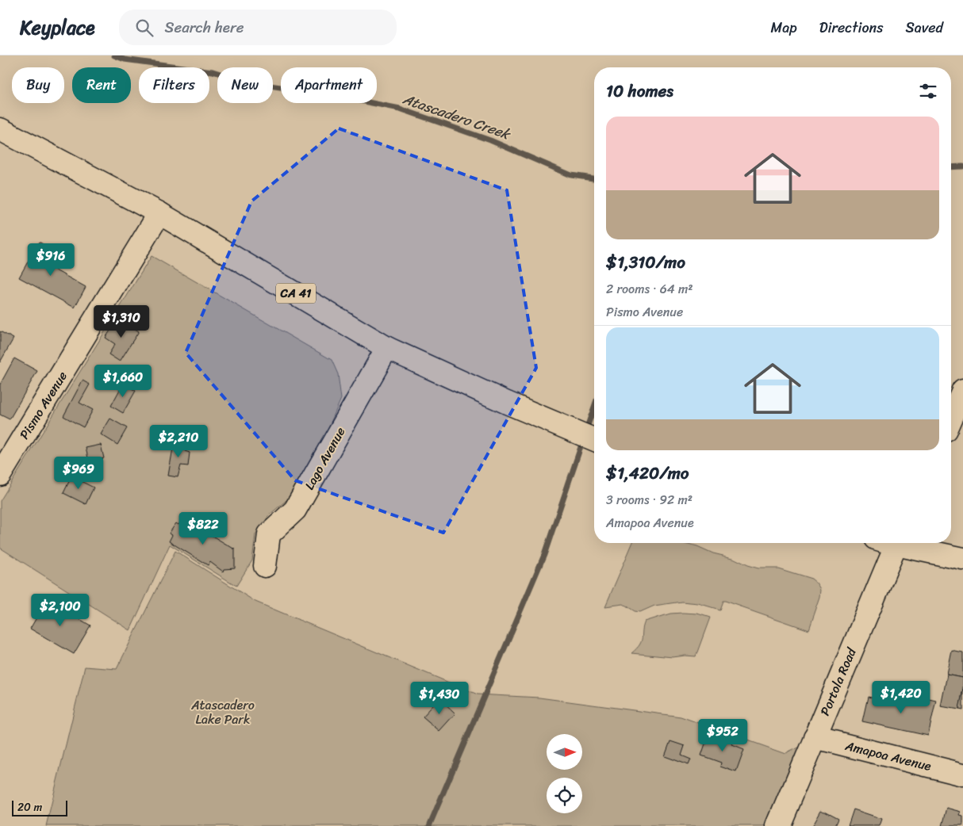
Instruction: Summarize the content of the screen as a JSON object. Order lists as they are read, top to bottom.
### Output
{
  "streets": {
    "street": [
      "CA 41",
      "Pismo Avenue",
      "Lago Avenue",
      "Portola Road",
      "Amapoa Avenue"
    ]
  },
  "crossings": [
    ["CA 41", "Pismo Avenue"],
    ["CA 41", "Lago Avenue"],
    ["Portola Road", "Amapoa Avenue"]
  ],
  "water": ["Atascadero Creek"],
  "parks": ["Atascadero Lake Park"],
  "scale_bar": "20 m",
  "north": "right",
  "page": {
    "header": "Keyplace",
    "search": "Search here",
    "nav": ["Map", "Directions", "Saved"],
    "chip": [
      "Buy",
      "Rent",
      "Filters",
      "New",
      "Apartment"
    ],
    "heading": "10 homes",
    "list": [
      {
        "name": "$1,310/mo",
        "note": "2 rooms · 64 m² · Pismo Avenue"
      },
      {
        "name": "$1,420/mo",
        "note": "3 rooms · 92 m² · Amapoa Avenue"
      }
    ],
    "price": [
      "$916",
      "$1,310",
      "$1,660",
      "$2,210",
      "$969",
      "$822",
      "$2,100",
      "$1,420",
      "$1,430",
      "$952"
    ],
    "scale": "20 m"
  }
}
